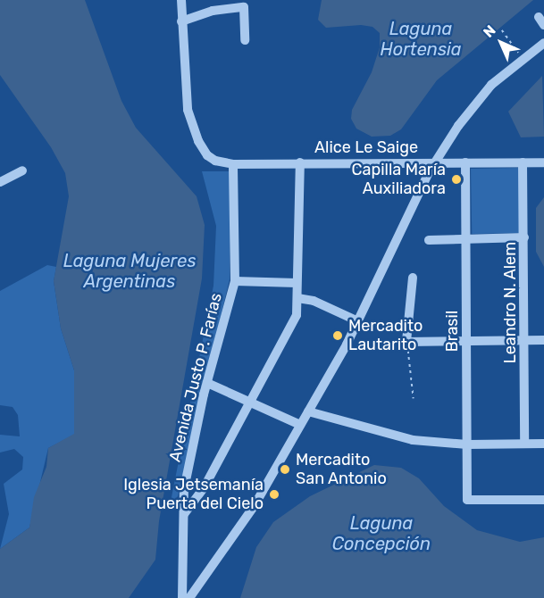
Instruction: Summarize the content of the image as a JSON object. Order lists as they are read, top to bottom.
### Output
{
  "streets": {
    "street": [
      "Alice Le Saige",
      "Leandro N. Alem",
      "Brasil",
      "Avenida Justo P. Farías"
    ]
  },
  "crossings": [
    ["Alice Le Saige", "Leandro N. Alem"],
    ["Alice Le Saige", "Brasil"],
    ["Alice Le Saige", "Avenida Justo P. Farías"]
  ],
  "water": ["Laguna Hortensia", "Laguna Mujeres Argentinas", "Laguna Concepción"],
  "places": [
    "Capilla María Auxiliadora",
    "Mercadito Lautarito",
    "Mercadito San Antonio",
    "Iglesia Jetsemanía Puerta del Cielo"
  ],
  "north": "top left"
}
